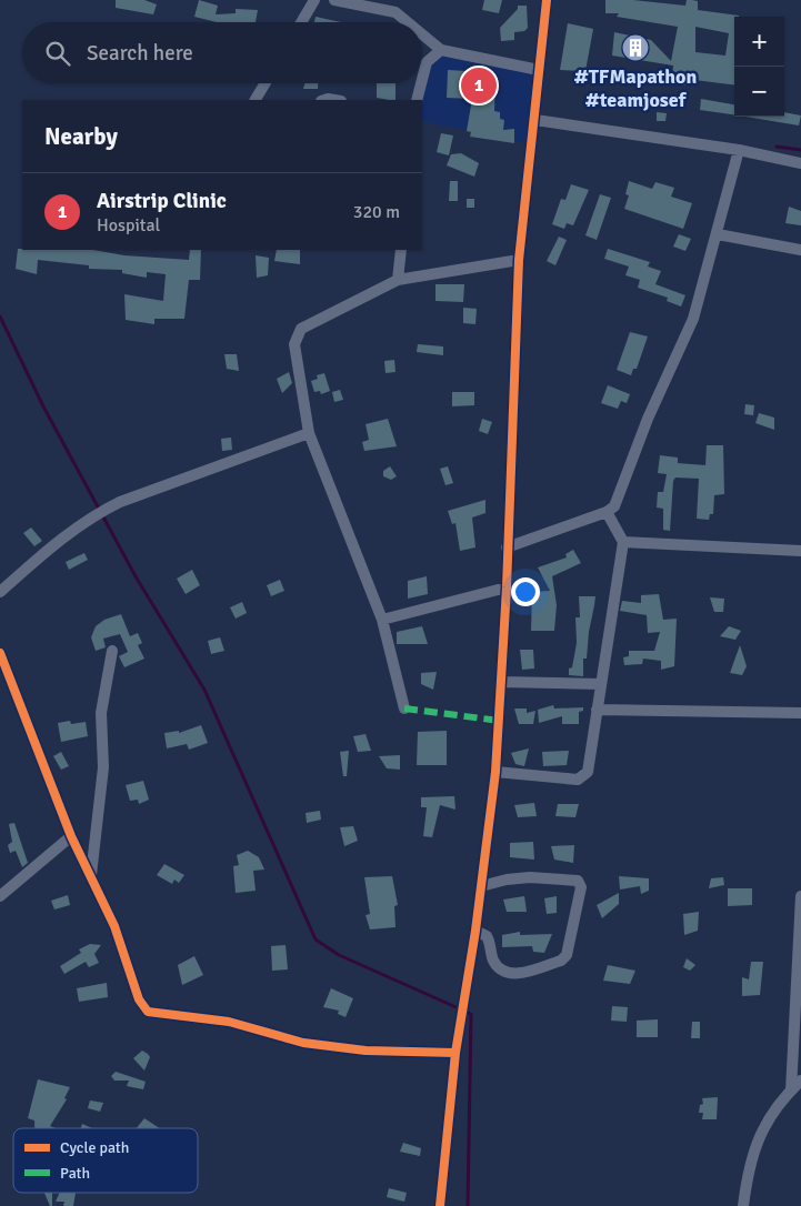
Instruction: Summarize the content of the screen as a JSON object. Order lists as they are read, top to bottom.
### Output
{
  "places": {
    "building": ["#TFMapathon #teamjosef"]
  },
  "legend": ["Cycle path", "Path"],
  "page": {
    "map_buttons": ["+", "−"],
    "search": "Search here",
    "pins": "1",
    "heading": "Nearby",
    "list": [
      {
        "mark": "1",
        "name": "Airstrip Clinic",
        "note": "Hospital",
        "value": "320 m"
      }
    ]
  }
}
